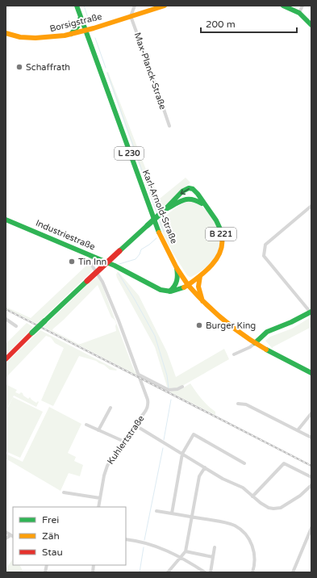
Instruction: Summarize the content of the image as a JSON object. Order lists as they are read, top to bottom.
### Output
{
  "streets": {
    "main road": [
      "Borsigstraße",
      "L 230",
      "Karl-Arnold-Straße",
      "B 221",
      "Industriestraße"
    ],
    "street": ["Max-Planck-Straße", "Kuhlertstraße"]
  },
  "crossings": [
    ["Borsigstraße", "Max-Planck-Straße"],
    ["Borsigstraße", "Karl-Arnold-Straße"],
    ["Karl-Arnold-Straße", "B 221"],
    ["Industriestraße", "Kuhlertstraße"]
  ],
  "places": ["Schaffrath", "Tin Inn", "Burger King"],
  "legend": ["Frei", "Zäh", "Stau"],
  "scale_bar": "200 m"
}
